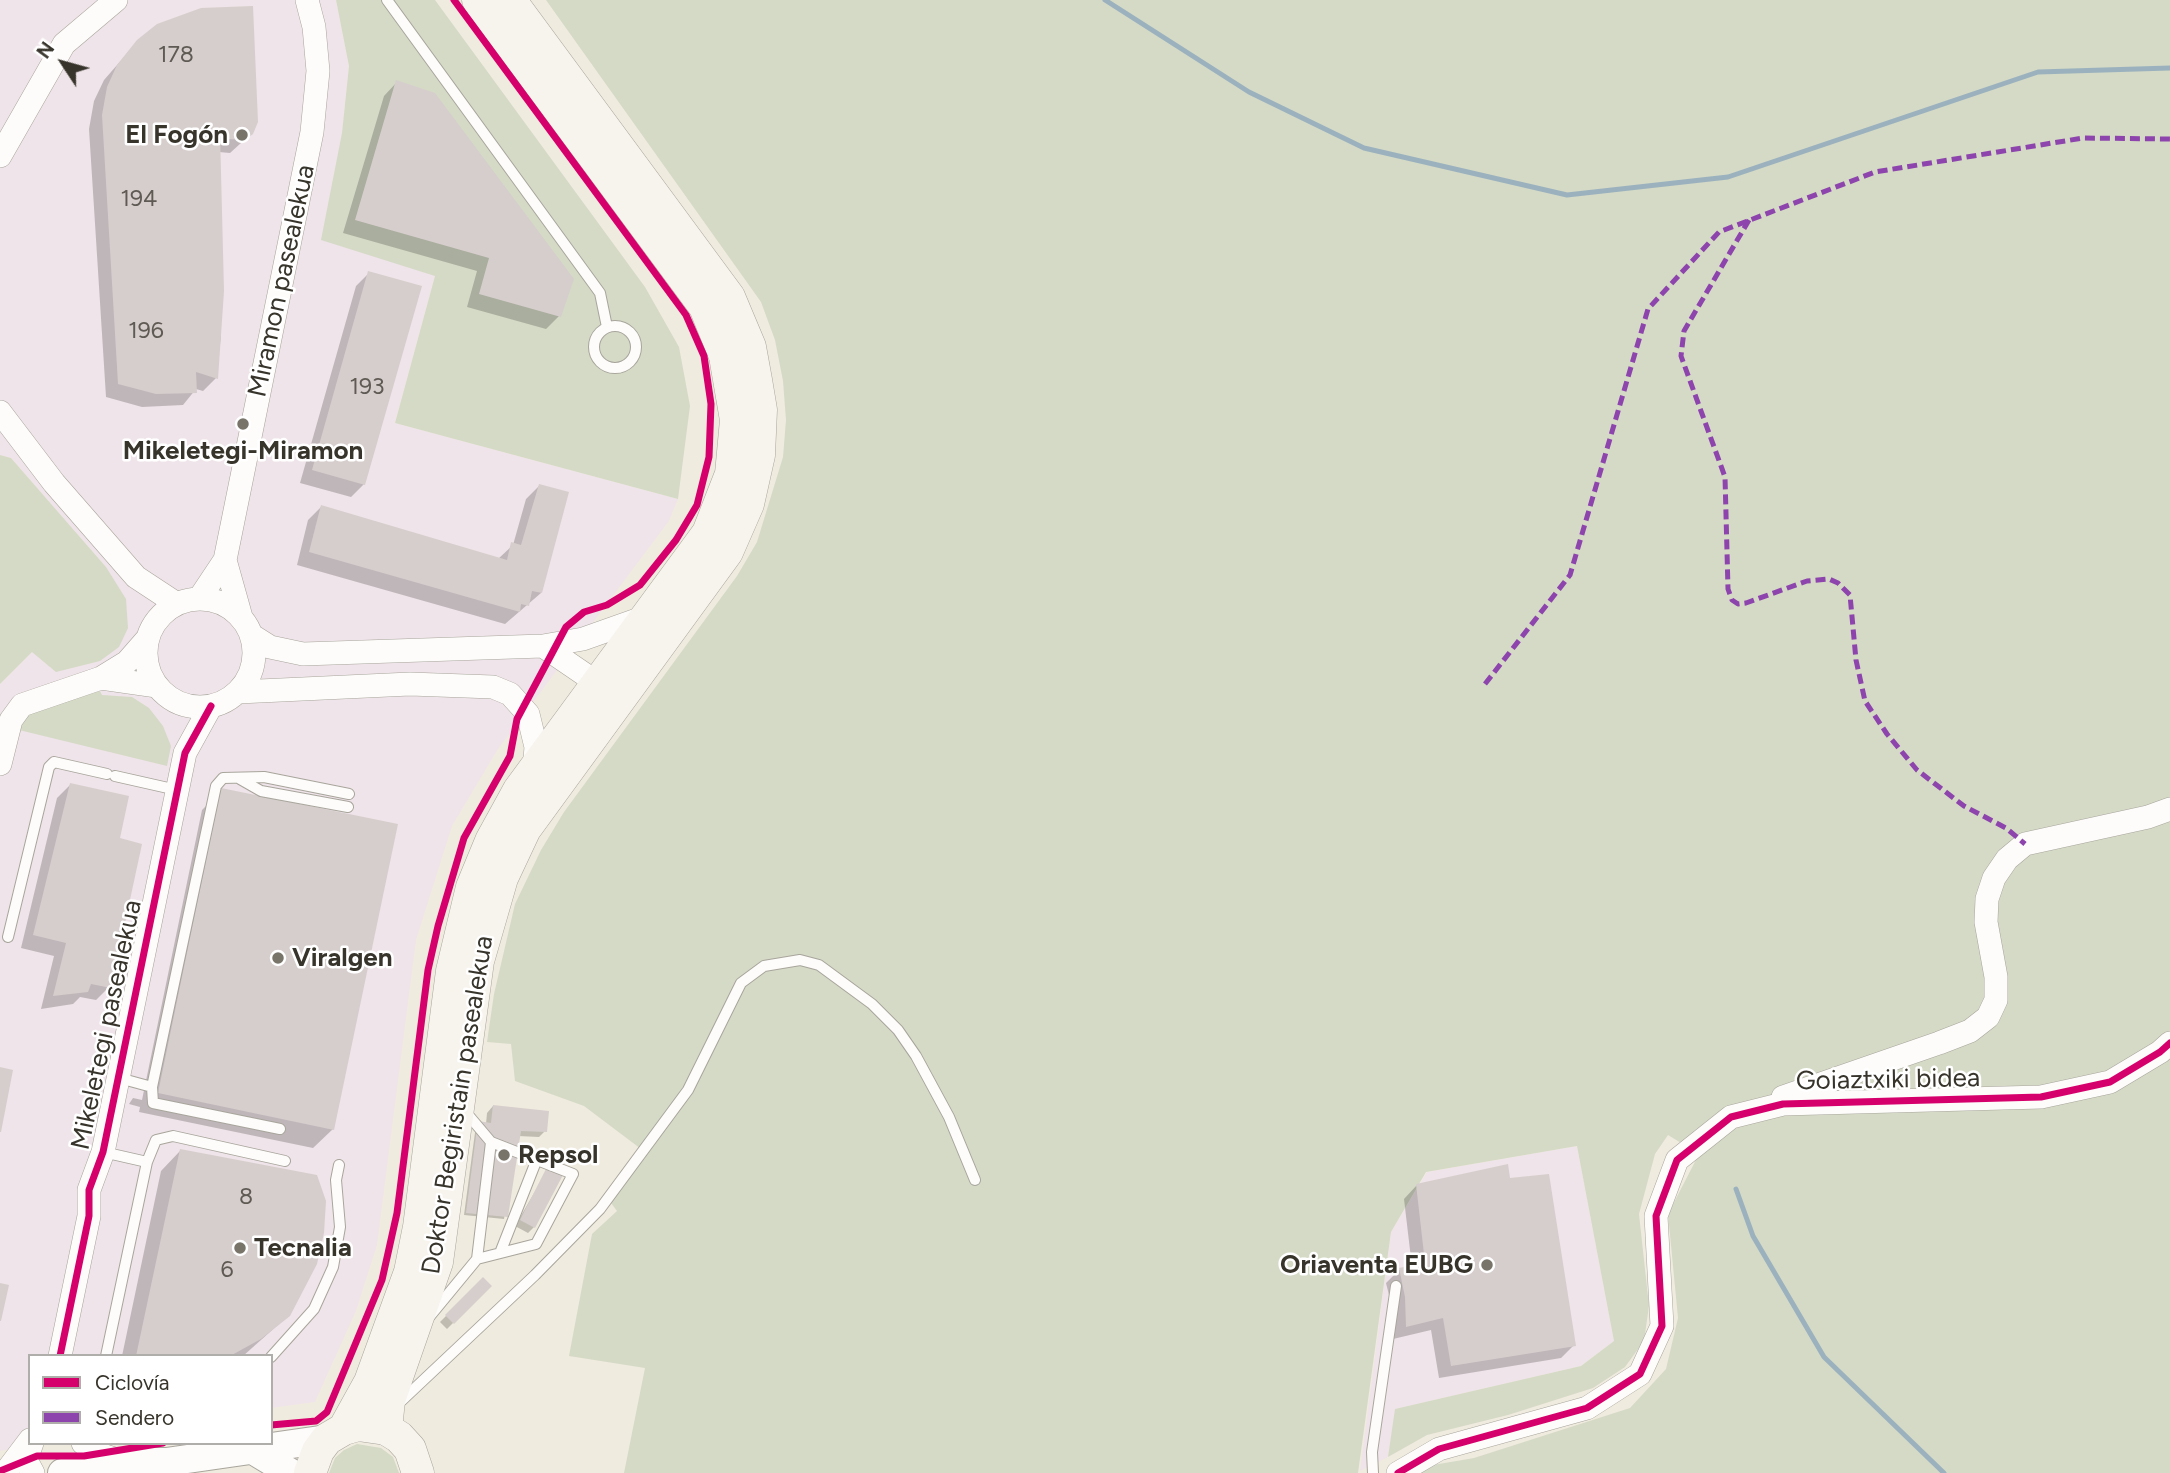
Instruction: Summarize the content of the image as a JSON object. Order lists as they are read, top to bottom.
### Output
{
  "streets": {
    "main road": ["Doktor Begiristain pasealekua"],
    "street": ["Miramon pasealekua", "Mikeletegi pasealekua", "Goiaztxiki bidea"]
  },
  "crossings": [
    ["Miramon pasealekua", "Mikeletegi pasealekua"]
  ],
  "places": [
    "El Fogón",
    "Mikeletegi-Miramon",
    "Viralgen",
    "Repsol",
    "Tecnalia",
    "Oriaventa EUBG"
  ],
  "house_numbers": [
    "178",
    "194",
    "196",
    "193",
    "8",
    "6"
  ],
  "legend": ["Ciclovía", "Sendero"],
  "north": "top left"
}
